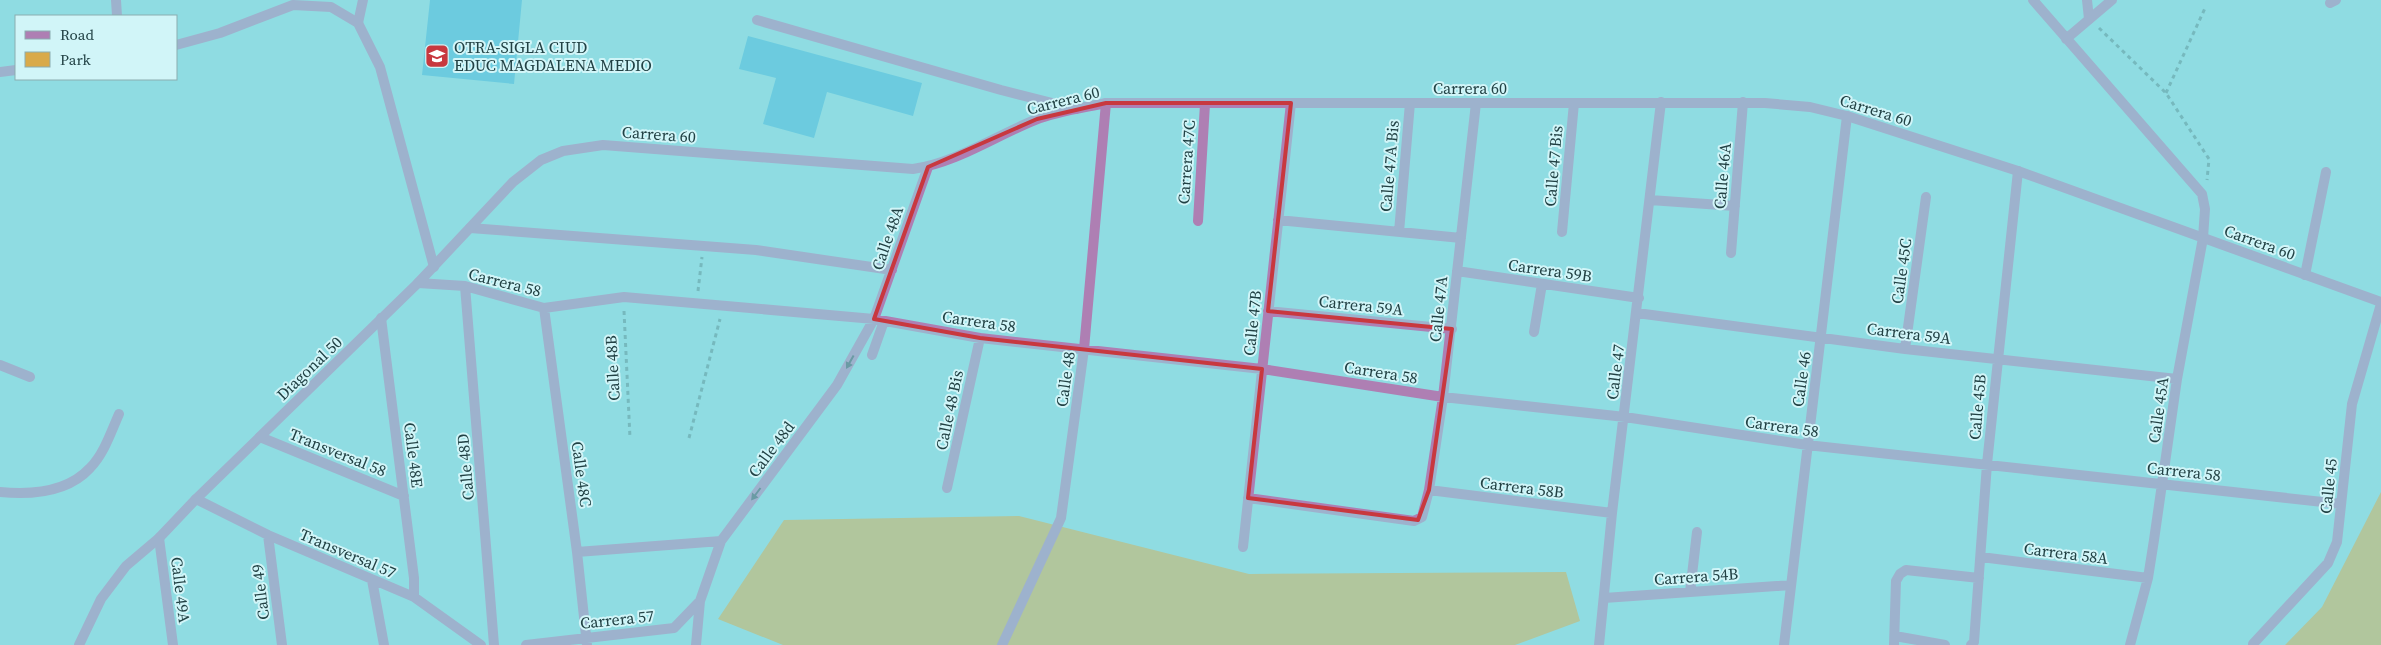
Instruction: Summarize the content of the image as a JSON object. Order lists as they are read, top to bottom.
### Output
{
  "streets": {
    "street": [
      "Carrera 60",
      "Carrera 47C",
      "Calle 47A Bis",
      "Calle 47 Bis",
      "Calle 46A",
      "Calle 48A",
      "Carrera 59B",
      "Calle 45C",
      "Carrera 58",
      "Carrera 59A",
      "Calle 47A",
      "Calle 47B",
      "Diagonal 50",
      "Calle 47",
      "Calle 48",
      "Calle 46",
      "Calle 45B",
      "Calle 48 Bis",
      "Calle 45A",
      "Calle 48d",
      "Transversal 58",
      "Calle 48E",
      "Calle 48D",
      "Calle 48C",
      "Calle 45",
      "Carrera 58B",
      "Transversal 57",
      "Carrera 58A",
      "Carrera 54B",
      "Calle 49A",
      "Calle 49",
      "Carrera 57"
    ],
    "path": ["Calle 48B"]
  },
  "crossings": [
    ["Carrera 60", "Carrera 47C"],
    ["Carrera 60", "Calle 47A Bis"],
    ["Carrera 60", "Calle 47 Bis"],
    ["Carrera 60", "Calle 46A"],
    ["Carrera 60", "Calle 48A"],
    ["Carrera 60", "Calle 47A"],
    ["Carrera 60", "Calle 47B"],
    ["Carrera 60", "Diagonal 50"],
    ["Carrera 60", "Calle 47"],
    ["Carrera 60", "Calle 48"],
    ["Carrera 60", "Calle 46"],
    ["Carrera 60", "Calle 45B"],
    ["Carrera 60", "Calle 45A"],
    ["Carrera 60", "Calle 45"],
    ["Calle 48A", "Carrera 58"],
    ["Calle 48A", "Calle 48d"],
    ["Carrera 59B", "Calle 47A"],
    ["Carrera 59B", "Calle 47"],
    ["Calle 45C", "Carrera 59A"],
    ["Carrera 58", "Calle 47A"],
    ["Carrera 58", "Calle 47B"],
    ["Carrera 58", "Diagonal 50"],
    ["Carrera 58", "Calle 48B"],
    ["Carrera 58", "Calle 47"],
    ["Carrera 58", "Calle 48"],
    ["Carrera 58", "Calle 46"],
    ["Carrera 58", "Calle 45B"],
    ["Carrera 58", "Calle 48 Bis"],
    ["Carrera 58", "Calle 45A"],
    ["Carrera 58", "Calle 48d"],
    ["Carrera 58", "Calle 48D"],
    ["Carrera 58", "Calle 48C"],
    ["Carrera 58", "Calle 45"],
    ["Carrera 59A", "Calle 47A"],
    ["Carrera 59A", "Calle 47B"],
    ["Carrera 59A", "Calle 47"],
    ["Carrera 59A", "Calle 46"],
    ["Carrera 59A", "Calle 45B"],
    ["Carrera 59A", "Calle 45A"],
    ["Calle 47A", "Calle 47B"],
    ["Calle 47A", "Carrera 58B"],
    ["Diagonal 50", "Transversal 58"],
    ["Diagonal 50", "Calle 48E"],
    ["Diagonal 50", "Transversal 57"],
    ["Diagonal 50", "Calle 49A"],
    ["Calle 47", "Carrera 58B"],
    ["Calle 47", "Carrera 54B"],
    ["Calle 46", "Carrera 54B"],
    ["Calle 45B", "Carrera 58A"],
    ["Calle 45A", "Carrera 58A"],
    ["Calle 48d", "Carrera 57"],
    ["Transversal 58", "Calle 48E"],
    ["Calle 48E", "Transversal 57"],
    ["Calle 48C", "Carrera 57"],
    ["Transversal 57", "Calle 49"]
  ],
  "one_way": ["Calle 48d"],
  "places": {
    "school or university": ["OTRA-SIGLA CIUD EDUC MAGDALENA MEDIO"]
  },
  "legend": ["Road", "Park"]
}
